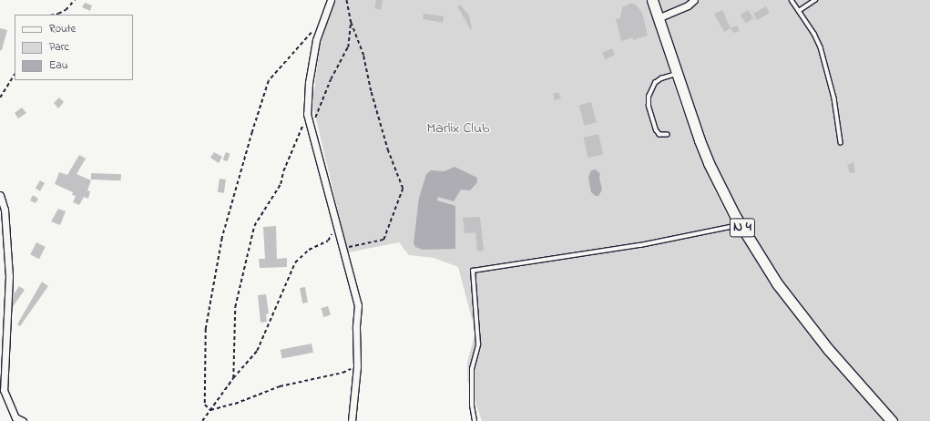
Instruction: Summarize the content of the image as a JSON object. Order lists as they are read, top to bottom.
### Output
{
  "streets": {
    "main road": ["N 4"]
  },
  "parks": ["Marlix Club"],
  "legend": ["Route", "Parc", "Eau"]
}
